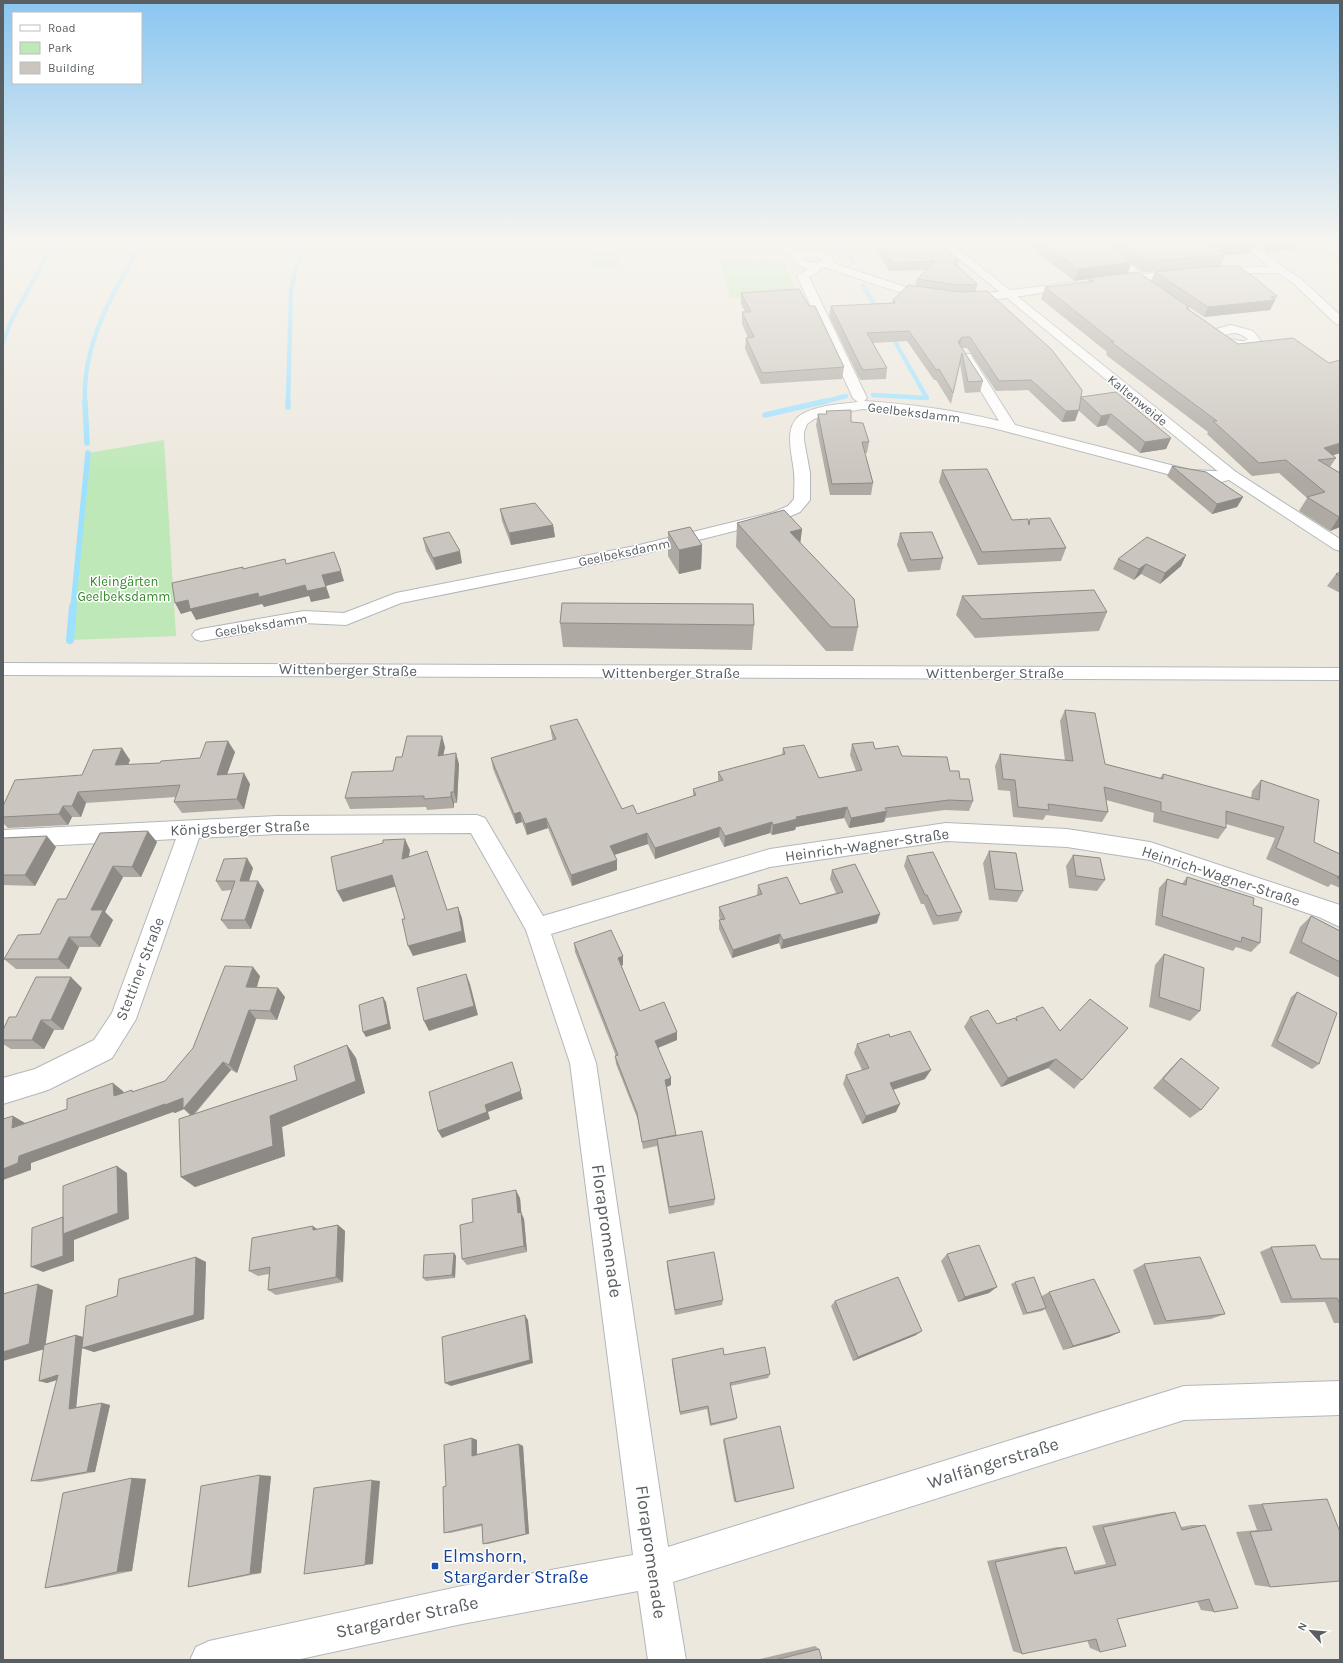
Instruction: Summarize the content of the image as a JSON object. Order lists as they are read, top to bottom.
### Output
{
  "streets": {
    "street": [
      "Kaltenweide",
      "Geelbeksdamm",
      "Wittenberger Straße",
      "Königsberger Straße",
      "Heinrich-Wagner-Straße",
      "Stettiner Straße",
      "Florapromenade",
      "Walfängerstraße",
      "Stargarder Straße"
    ]
  },
  "crossings": [
    ["Kaltenweide", "Geelbeksdamm"],
    ["Königsberger Straße", "Stettiner Straße"],
    ["Königsberger Straße", "Florapromenade"],
    ["Heinrich-Wagner-Straße", "Florapromenade"],
    ["Florapromenade", "Walfängerstraße"],
    ["Florapromenade", "Stargarder Straße"],
    ["Walfängerstraße", "Stargarder Straße"]
  ],
  "parks": ["Kleingärten Geelbeksdamm"],
  "places": {
    "transit": ["Elmshorn, Stargarder Straße"]
  },
  "legend": ["Road", "Park", "Building"],
  "north": "top left"
}
